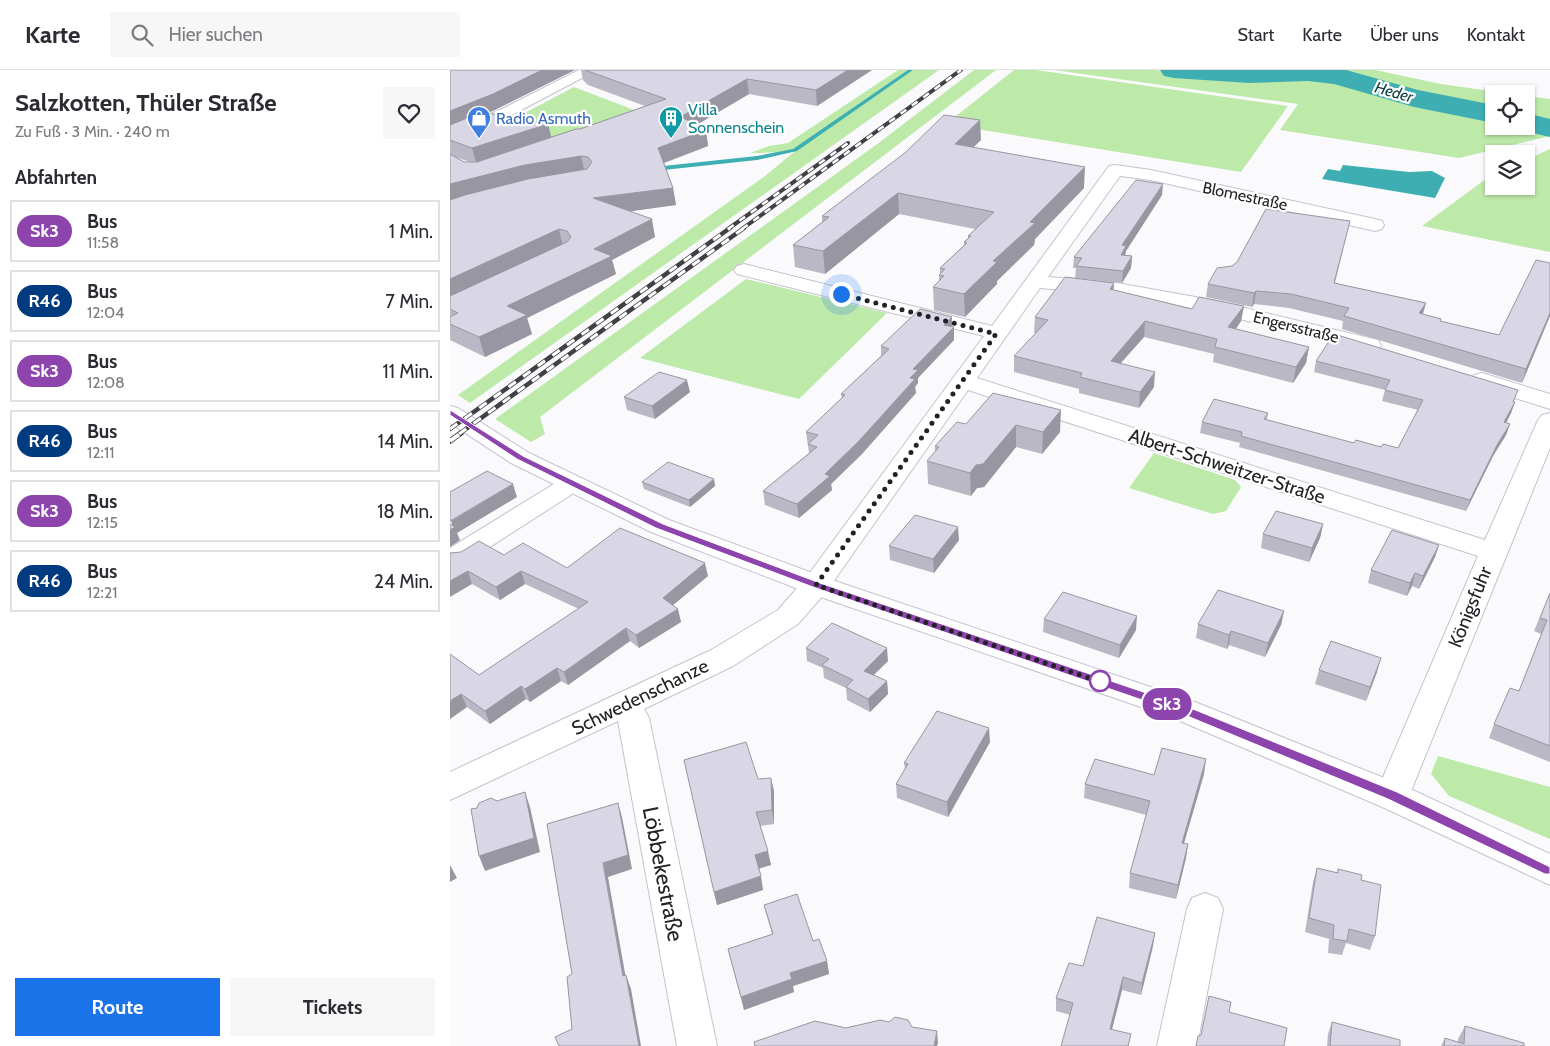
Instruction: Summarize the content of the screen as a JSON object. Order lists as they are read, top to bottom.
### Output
{
  "streets": {
    "street": [
      "Blomestraße",
      "Engersstraße",
      "Albert-Schweitzer-Straße",
      "Königsfuhr",
      "Schwedenschanze",
      "Löbbekestraße"
    ]
  },
  "crossings": [
    ["Blomestraße", "Schwedenschanze"],
    ["Engersstraße", "Schwedenschanze"],
    ["Albert-Schweitzer-Straße", "Königsfuhr"],
    ["Albert-Schweitzer-Straße", "Schwedenschanze"],
    ["Schwedenschanze", "Löbbekestraße"]
  ],
  "water": ["Heder"],
  "places": {
    "shop": ["Radio Asmuth"],
    "building": ["Villa Sonnenschein"]
  },
  "lines": ["bus line Sk3"],
  "page": {
    "header": "Karte",
    "search": "Hier suchen",
    "nav": [
      "Start",
      "Karte",
      "Über uns",
      "Kontakt"
    ],
    "heading": [
      ["Salzkotten, Thüler Straße", "Zu Fuß · 3 Min. · 240 m"],
      "Abfahrten"
    ],
    "on_map": "Sk3",
    "list": [
      {
        "mark": "Sk3",
        "name": "Bus",
        "note": "11:58",
        "value": "1 Min."
      },
      {
        "mark": "R46",
        "name": "Bus",
        "note": "12:04",
        "value": "7 Min."
      },
      {
        "mark": "Sk3",
        "name": "Bus",
        "note": "12:08",
        "value": "11 Min."
      },
      {
        "mark": "R46",
        "name": "Bus",
        "note": "12:11",
        "value": "14 Min."
      },
      {
        "mark": "Sk3",
        "name": "Bus",
        "note": "12:15",
        "value": "18 Min."
      },
      {
        "mark": "R46",
        "name": "Bus",
        "note": "12:21",
        "value": "24 Min."
      }
    ],
    "buttons": ["Route", "Tickets"]
  }
}
